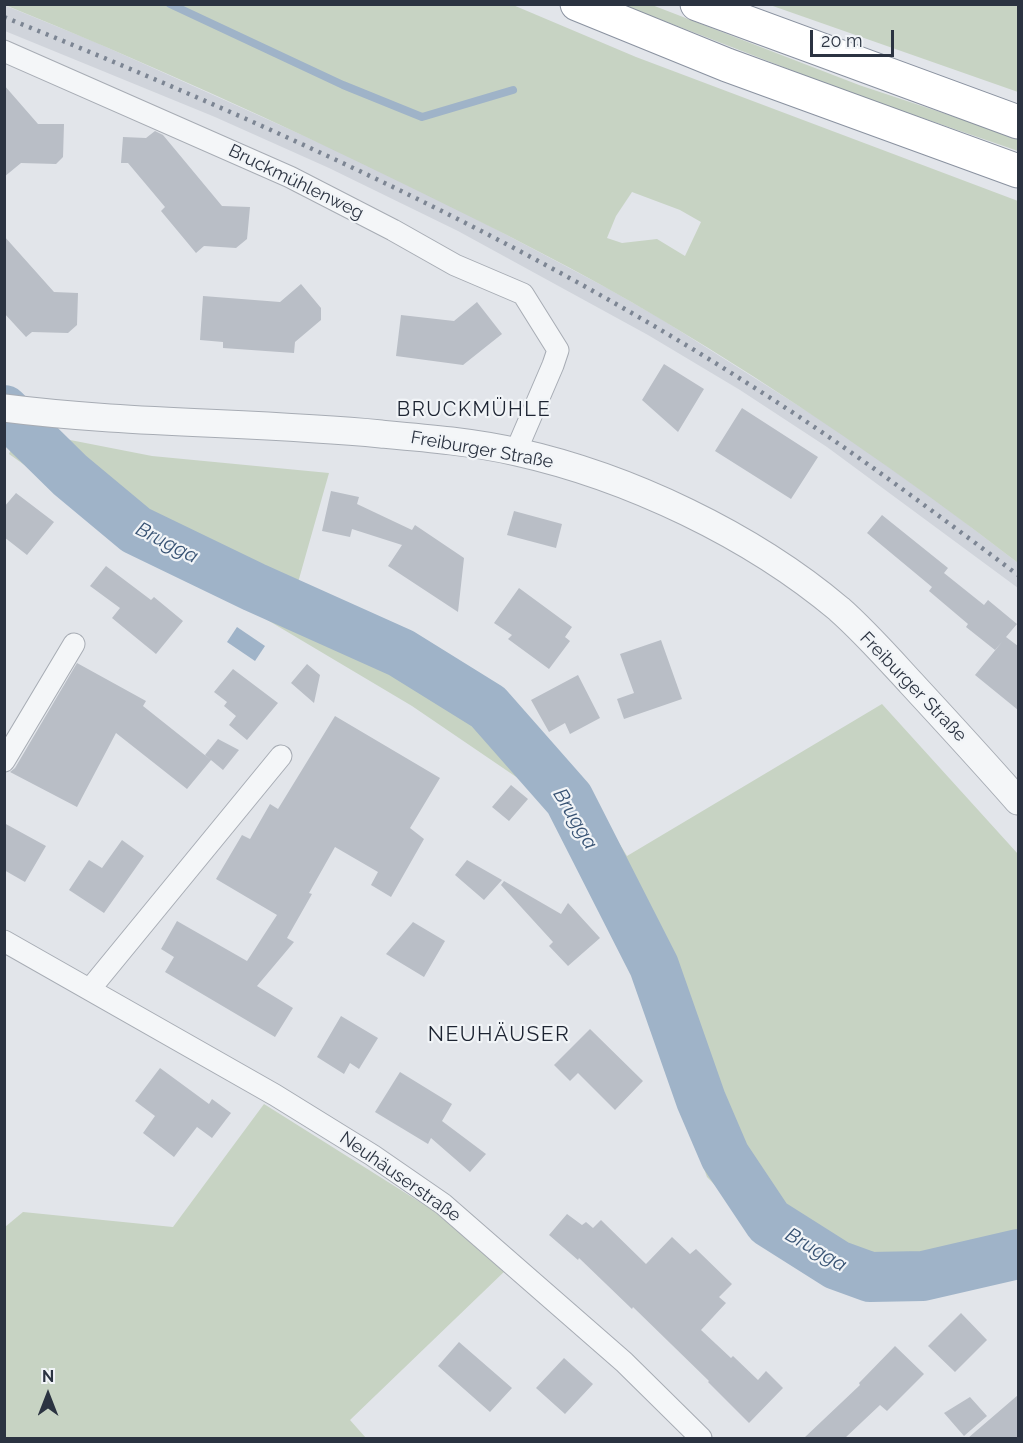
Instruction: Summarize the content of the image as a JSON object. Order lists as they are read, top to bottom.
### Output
{
  "streets": {
    "street": ["Bruckmühlenweg", "Freiburger Straße", "Neuhäuserstraße"]
  },
  "crossings": [
    ["Bruckmühlenweg", "Freiburger Straße"]
  ],
  "districts": ["BRUCKMÜHLE", "NEUHÄUSER"],
  "water": ["Brugga"],
  "scale_bar": "20 m",
  "north": "top"
}
